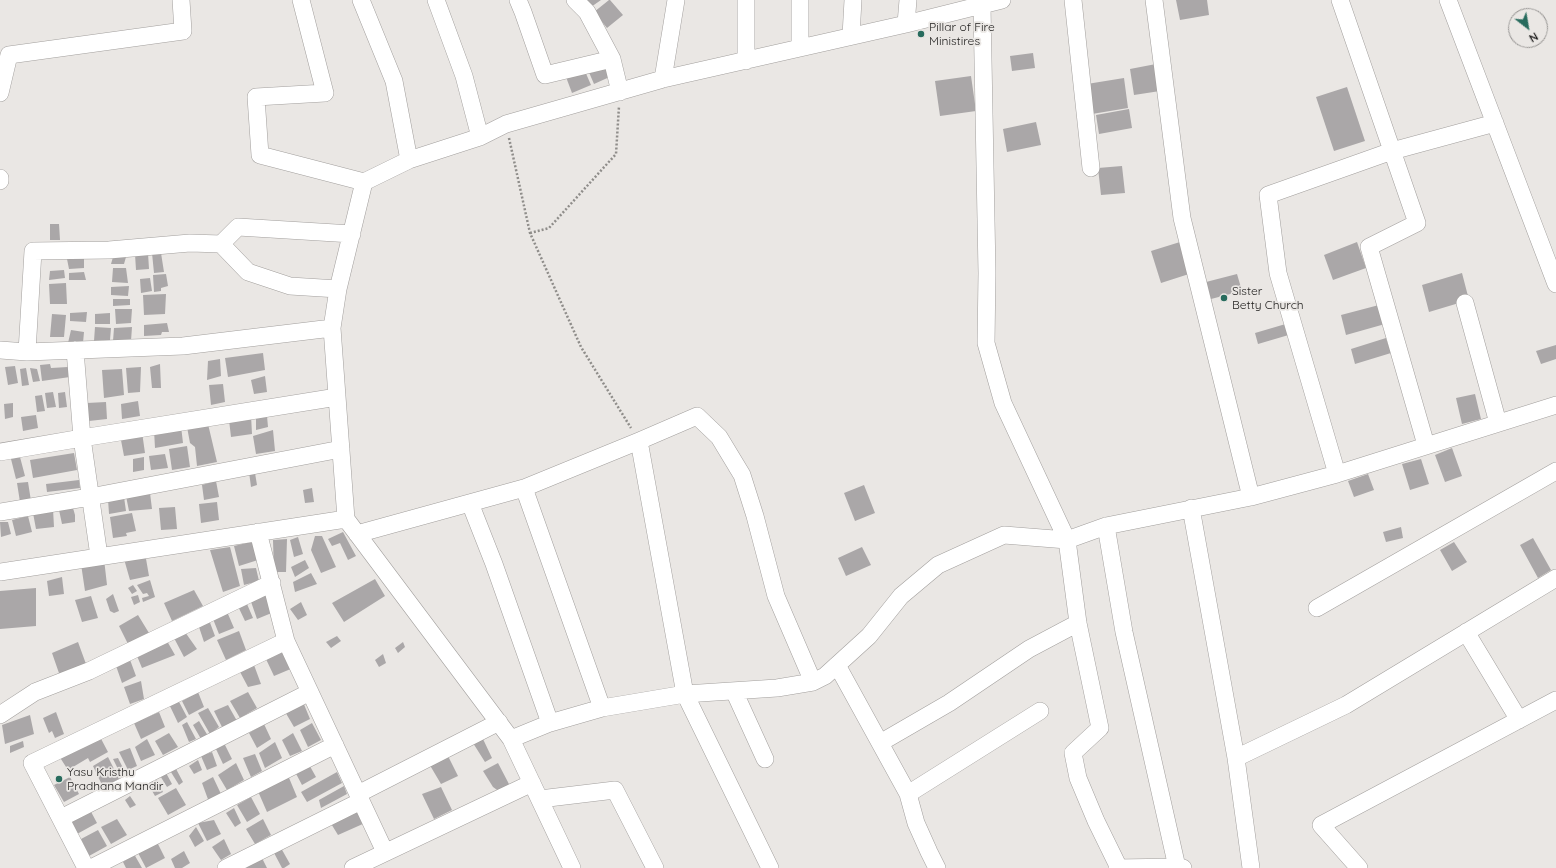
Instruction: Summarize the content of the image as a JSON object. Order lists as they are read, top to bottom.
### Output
{
  "places": ["Pillar of Fire Ministires", "Sister Betty Church", "Yasu Kristhu Pradhana Mandir"],
  "north": "bottom right"
}
